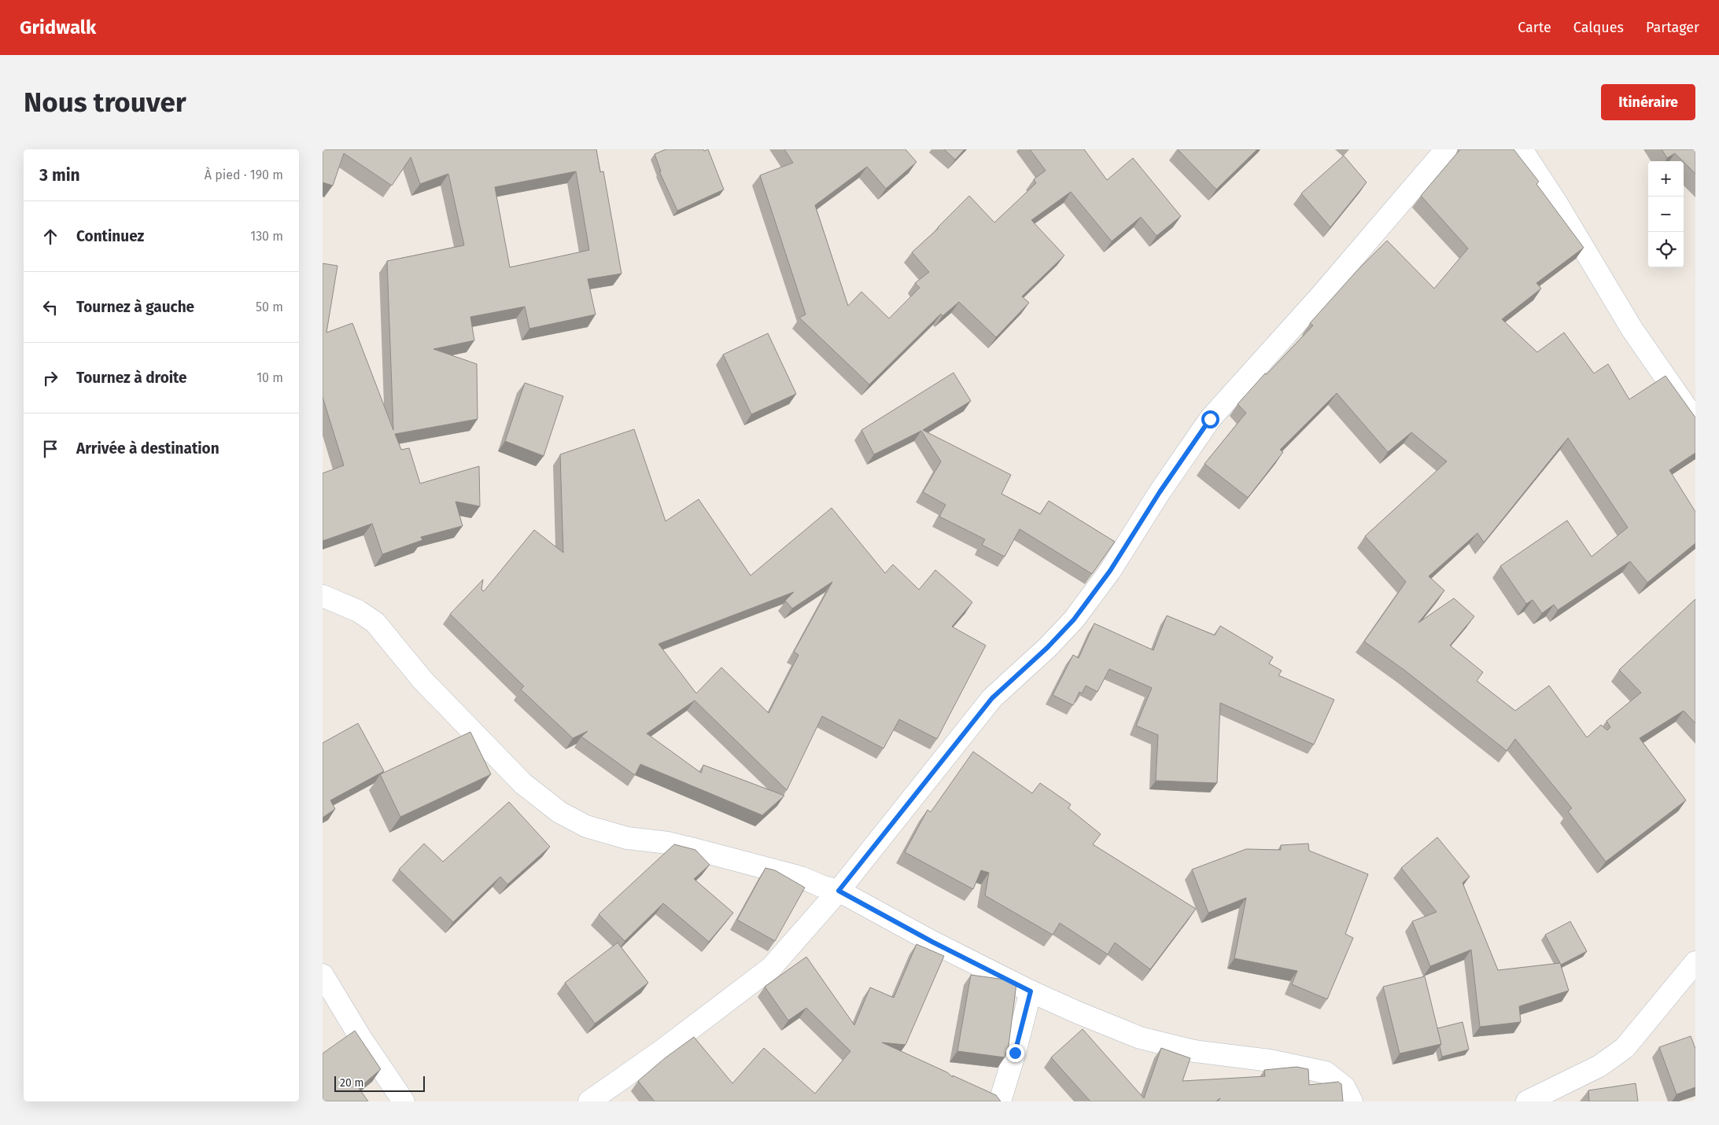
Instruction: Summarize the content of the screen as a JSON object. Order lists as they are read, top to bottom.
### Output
{
  "scale_bar": "20 m",
  "page": {
    "header": "Gridwalk",
    "nav": ["Carte", "Calques", "Partager"],
    "buttons": "Itinéraire",
    "title": "Nous trouver",
    "heading": ["3 min", "À pied · 190 m"],
    "map_buttons": ["+", "−"],
    "list": [
      ["Continuez", "130 m"],
      ["Tournez à gauche", "50 m"],
      ["Tournez à droite", "10 m"],
      "Arrivée à destination"
    ],
    "scale": "20 m"
  }
}
